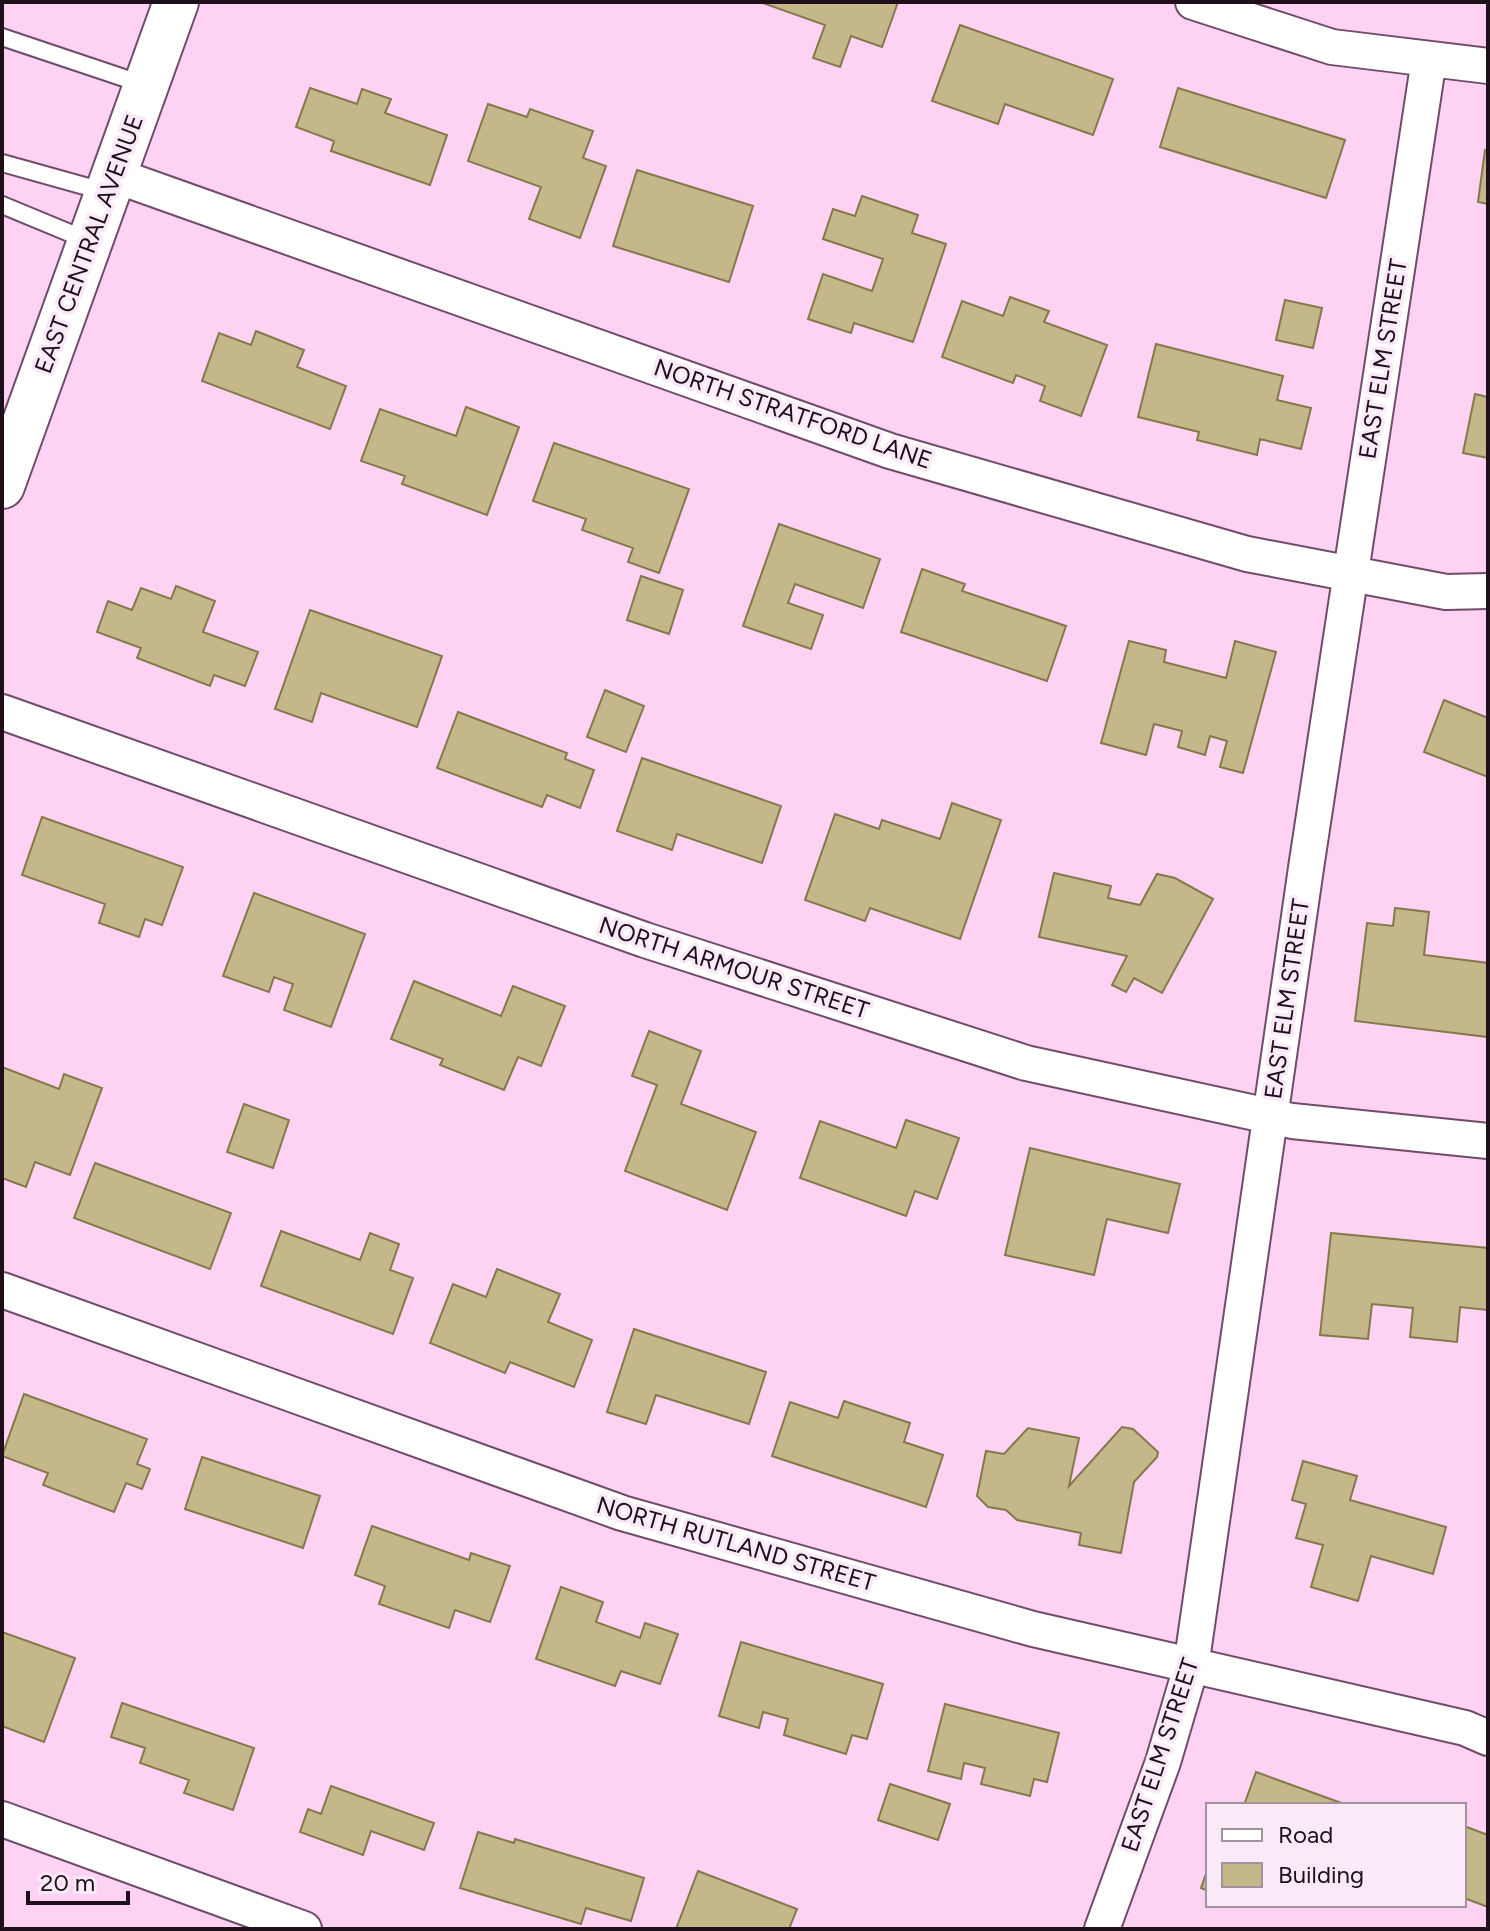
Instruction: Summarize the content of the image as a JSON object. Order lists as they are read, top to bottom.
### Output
{
  "streets": {
    "main road": ["EAST CENTRAL AVENUE"],
    "street": [
      "EAST ELM STREET",
      "NORTH STRATFORD LANE",
      "NORTH ARMOUR STREET",
      "NORTH RUTLAND STREET"
    ]
  },
  "crossings": [
    ["EAST CENTRAL AVENUE", "NORTH STRATFORD LANE"],
    ["EAST ELM STREET", "NORTH STRATFORD LANE"],
    ["EAST ELM STREET", "NORTH ARMOUR STREET"],
    ["EAST ELM STREET", "NORTH RUTLAND STREET"]
  ],
  "legend": ["Road", "Building"],
  "scale_bar": "20 m"
}
